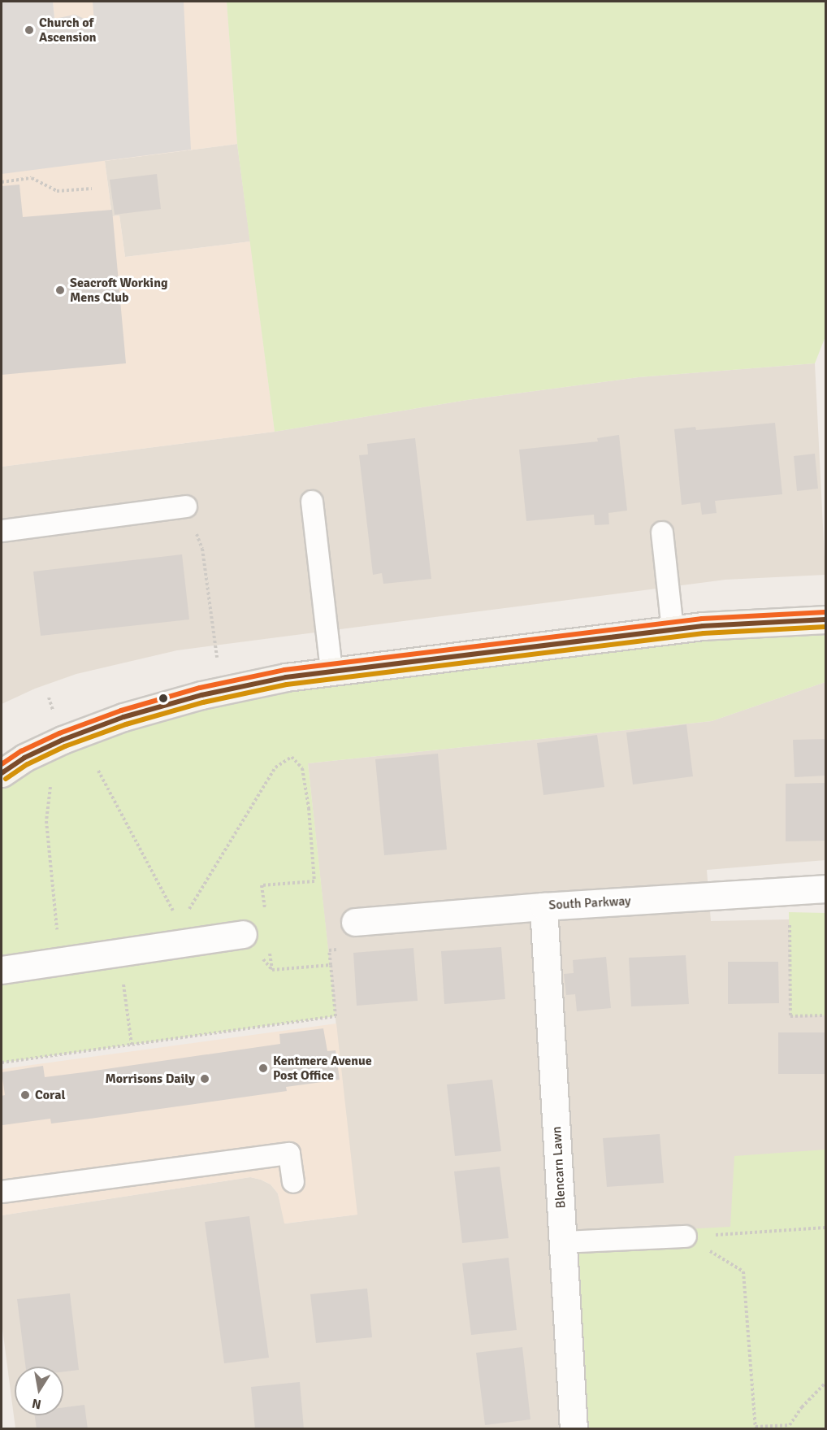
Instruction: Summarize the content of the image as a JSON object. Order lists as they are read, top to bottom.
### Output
{
  "streets": {
    "street": ["South Parkway", "Blencarn Lawn"]
  },
  "crossings": [
    ["South Parkway", "Blencarn Lawn"]
  ],
  "places": [
    "Church of Ascension",
    "Seacroft Working Mens Club",
    "Kentmere Avenue Post Office",
    "Morrisons Daily",
    "Coral"
  ],
  "north": "bottom"
}
